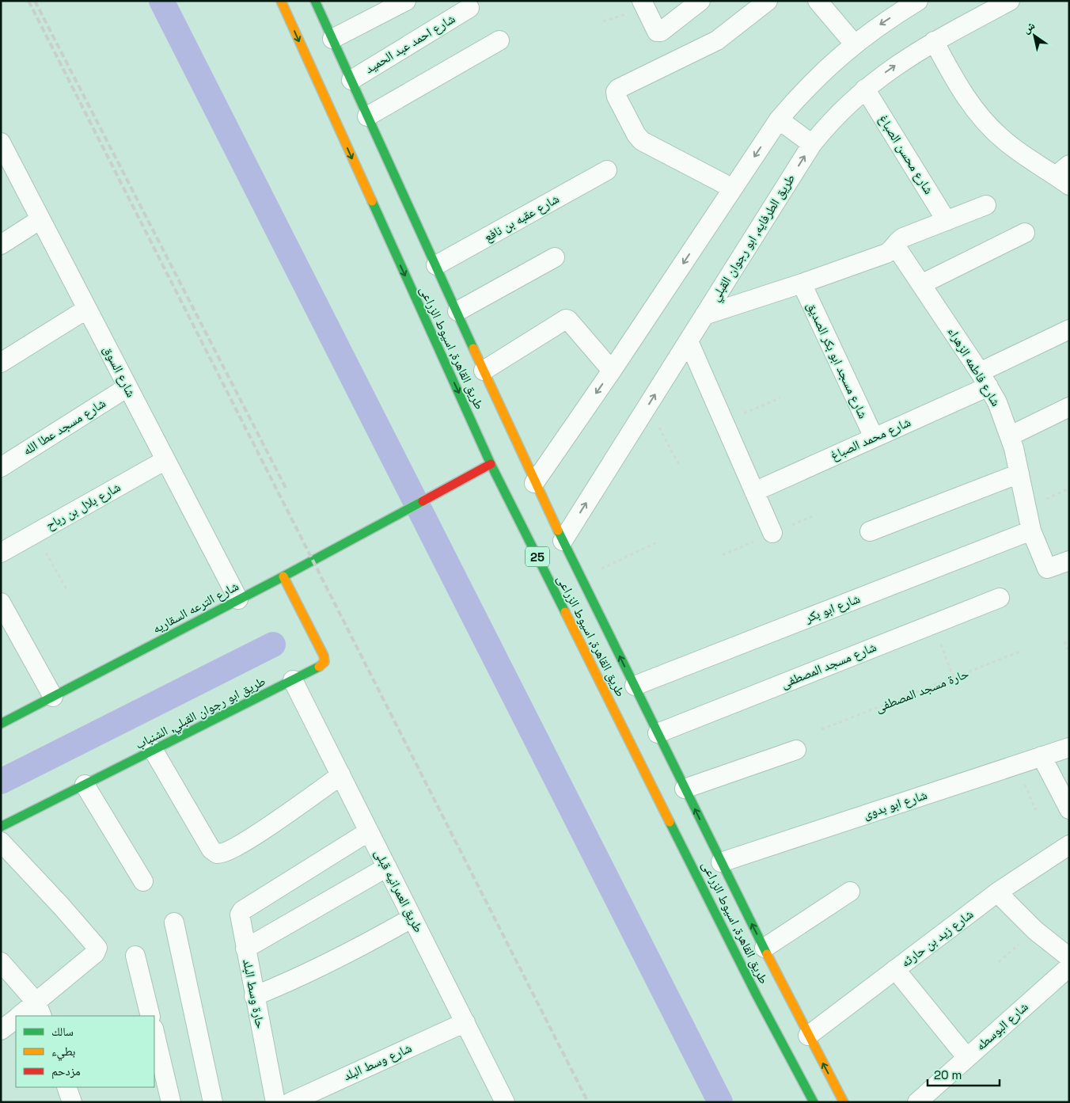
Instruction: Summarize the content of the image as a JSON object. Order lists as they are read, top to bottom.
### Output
{
  "streets": {
    "main road": [
      "طريق القاهرة, اسيوط الزراعى",
      "25",
      "شارع الترعه السقاريه",
      "طريق ابو رجوان القبلي, الشنباب"
    ],
    "street": [
      "شارع احمد عبد الحميد",
      "شارع محسن الصباغ",
      "شارع عقبه بن نافع",
      "طريق الطرفايه, ابو رجوان القبلي",
      "شارع مسجد ابو بكر الصديق",
      "شارع فاطمه الزهراء",
      "شارع السوق",
      "شارع مسجد عطا الله",
      "شارع محمد الصباغ",
      "شارع بلال بن رباح",
      "شارع ابو بكر",
      "شارع مسجد المصطفى",
      "شارع ابو بدوى",
      "طريق العمرانيه قبلى",
      "شارع زيد بن حارثه",
      "حارة وسط البلد",
      "شارع البوسطه",
      "شارع وسط البلد"
    ],
    "path": ["حارة مسجد المصطفى"]
  },
  "crossings": [
    ["شارع احمد عبد الحميد", "طريق القاهرة, اسيوط الزراعى"],
    ["شارع محسن الصباغ", "طريق الطرفايه, ابو رجوان القبلي"],
    ["شارع عقبه بن نافع", "طريق القاهرة, اسيوط الزراعى"],
    ["طريق الطرفايه, ابو رجوان القبلي", "طريق القاهرة, اسيوط الزراعى"],
    ["طريق القاهرة, اسيوط الزراعى", "شارع الترعه السقاريه"],
    ["طريق القاهرة, اسيوط الزراعى", "شارع ابو بكر"],
    ["طريق القاهرة, اسيوط الزراعى", "شارع مسجد المصطفى"],
    ["طريق القاهرة, اسيوط الزراعى", "شارع ابو بدوى"],
    ["طريق القاهرة, اسيوط الزراعى", "شارع زيد بن حارثه"],
    ["شارع مسجد ابو بكر الصديق", "شارع محمد الصباغ"],
    ["شارع فاطمه الزهراء", "شارع محمد الصباغ"],
    ["شارع فاطمه الزهراء", "شارع ابو بكر"],
    ["شارع السوق", "شارع مسجد عطا الله"],
    ["شارع السوق", "شارع بلال بن رباح"],
    ["شارع السوق", "شارع الترعه السقاريه"],
    ["شارع الترعه السقاريه", "طريق ابو رجوان القبلي, الشنباب"],
    ["طريق ابو رجوان القبلي, الشنباب", "طريق العمرانيه قبلى"],
    ["طريق العمرانيه قبلى", "حارة وسط البلد"],
    ["طريق العمرانيه قبلى", "شارع وسط البلد"]
  ],
  "legend": ["سالك", "بطيء", "مزدحم"],
  "scale_bar": "20 m",
  "north": "top left"
}
